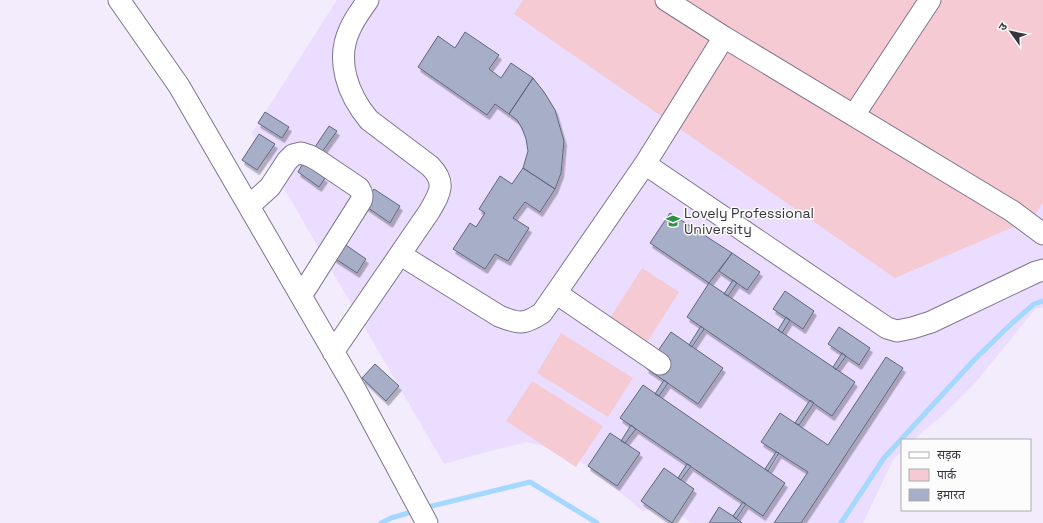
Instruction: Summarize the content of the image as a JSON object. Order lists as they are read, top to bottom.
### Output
{
  "places": {
    "school or university": ["Lovely Professional University"]
  },
  "legend": ["सड़क", "पार्क", "इमारत"],
  "north": "top left"
}
